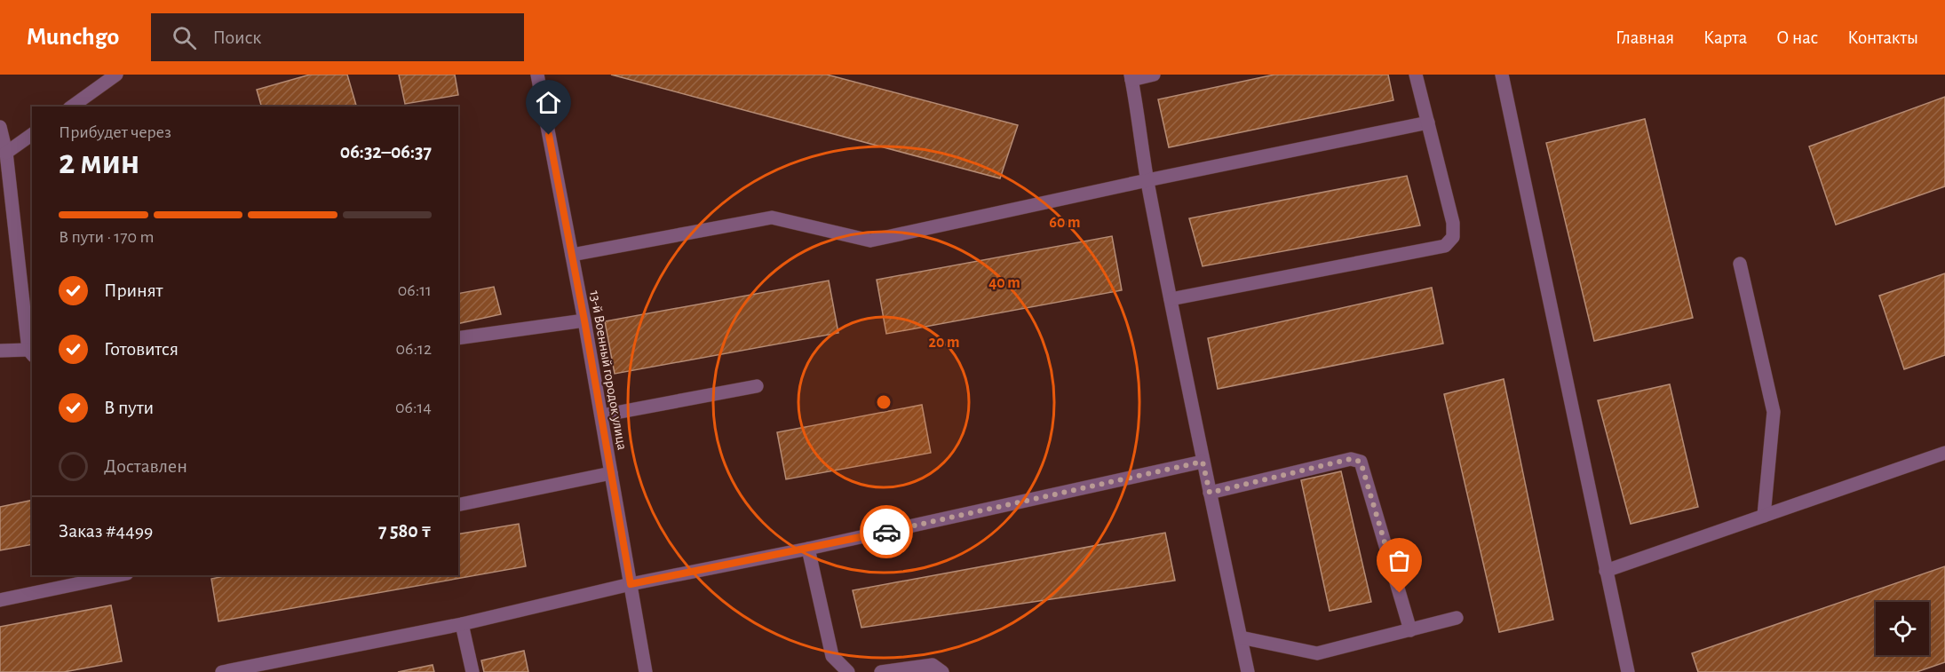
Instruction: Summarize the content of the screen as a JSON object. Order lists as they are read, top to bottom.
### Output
{
  "streets": {
    "street": ["13-й Военный городок улица"]
  },
  "page": {
    "header": "Munchgo",
    "search": "Поиск",
    "nav": [
      "Главная",
      "Карта",
      "О нас",
      "Контакты"
    ],
    "heading": ["2 мин", "Прибудет через", "06:32–06:37"],
    "panel": ["Заказ #4499", "7 580 ₸"],
    "bar": "В пути · 170 m",
    "list": [
      ["Принят", "06:11"],
      ["Готовится", "06:12"],
      ["В пути", "06:14"],
      "Доставлен"
    ]
  },
  "rings": ["60 m", "40 m", "20 m"]
}
